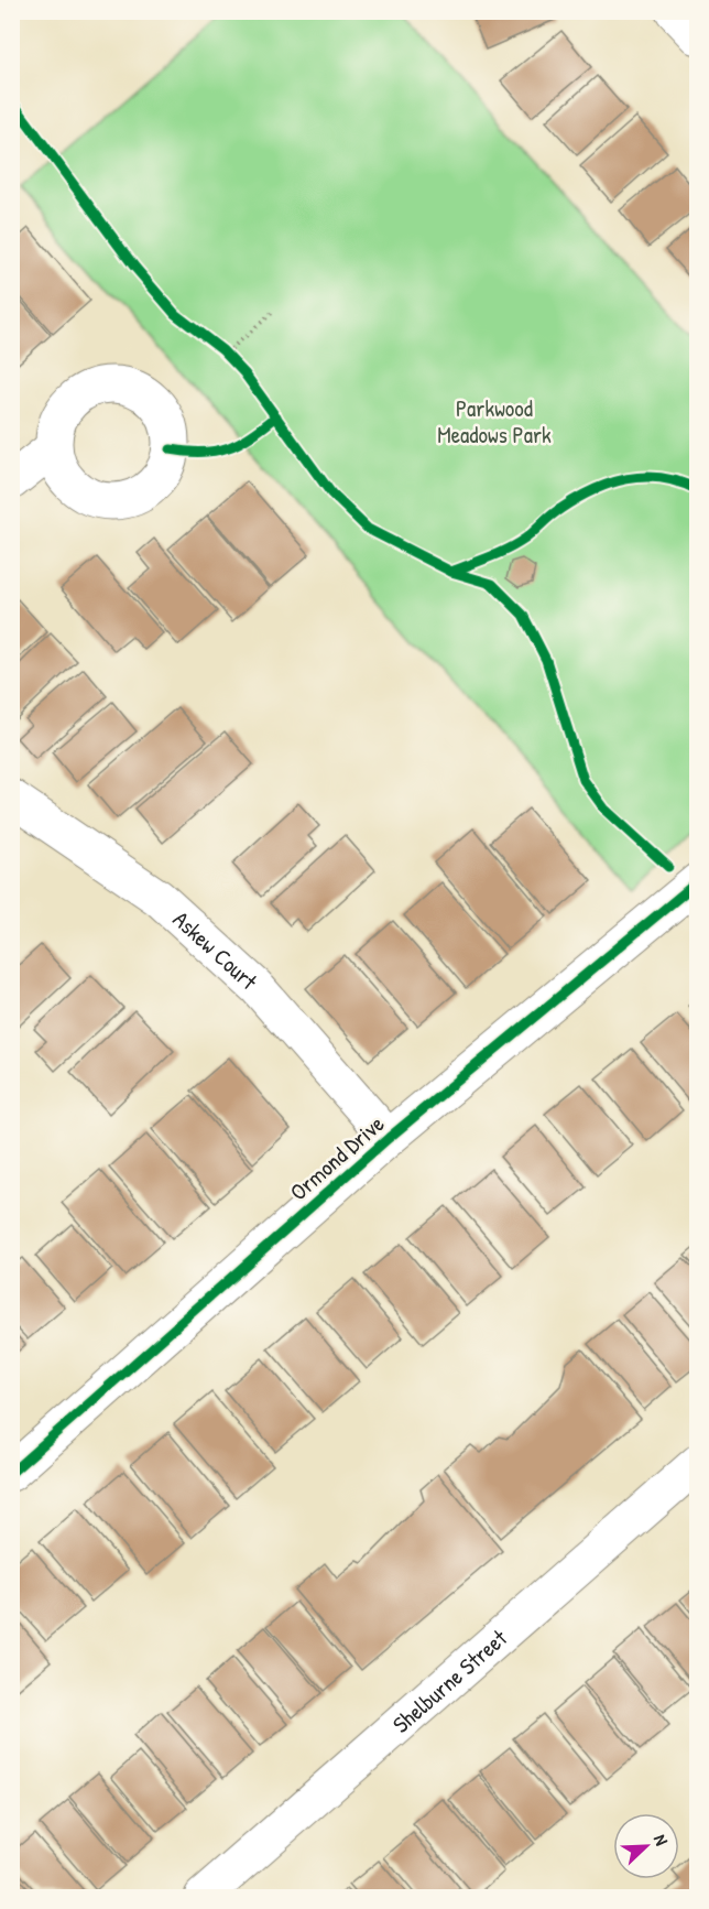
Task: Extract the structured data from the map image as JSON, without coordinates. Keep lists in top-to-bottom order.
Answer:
{
  "streets": {
    "street": ["Askew Court", "Ormond Drive", "Shelburne Street"]
  },
  "crossings": [
    ["Askew Court", "Ormond Drive"]
  ],
  "parks": ["Parkwood Meadows Park"],
  "north": "top right"
}
